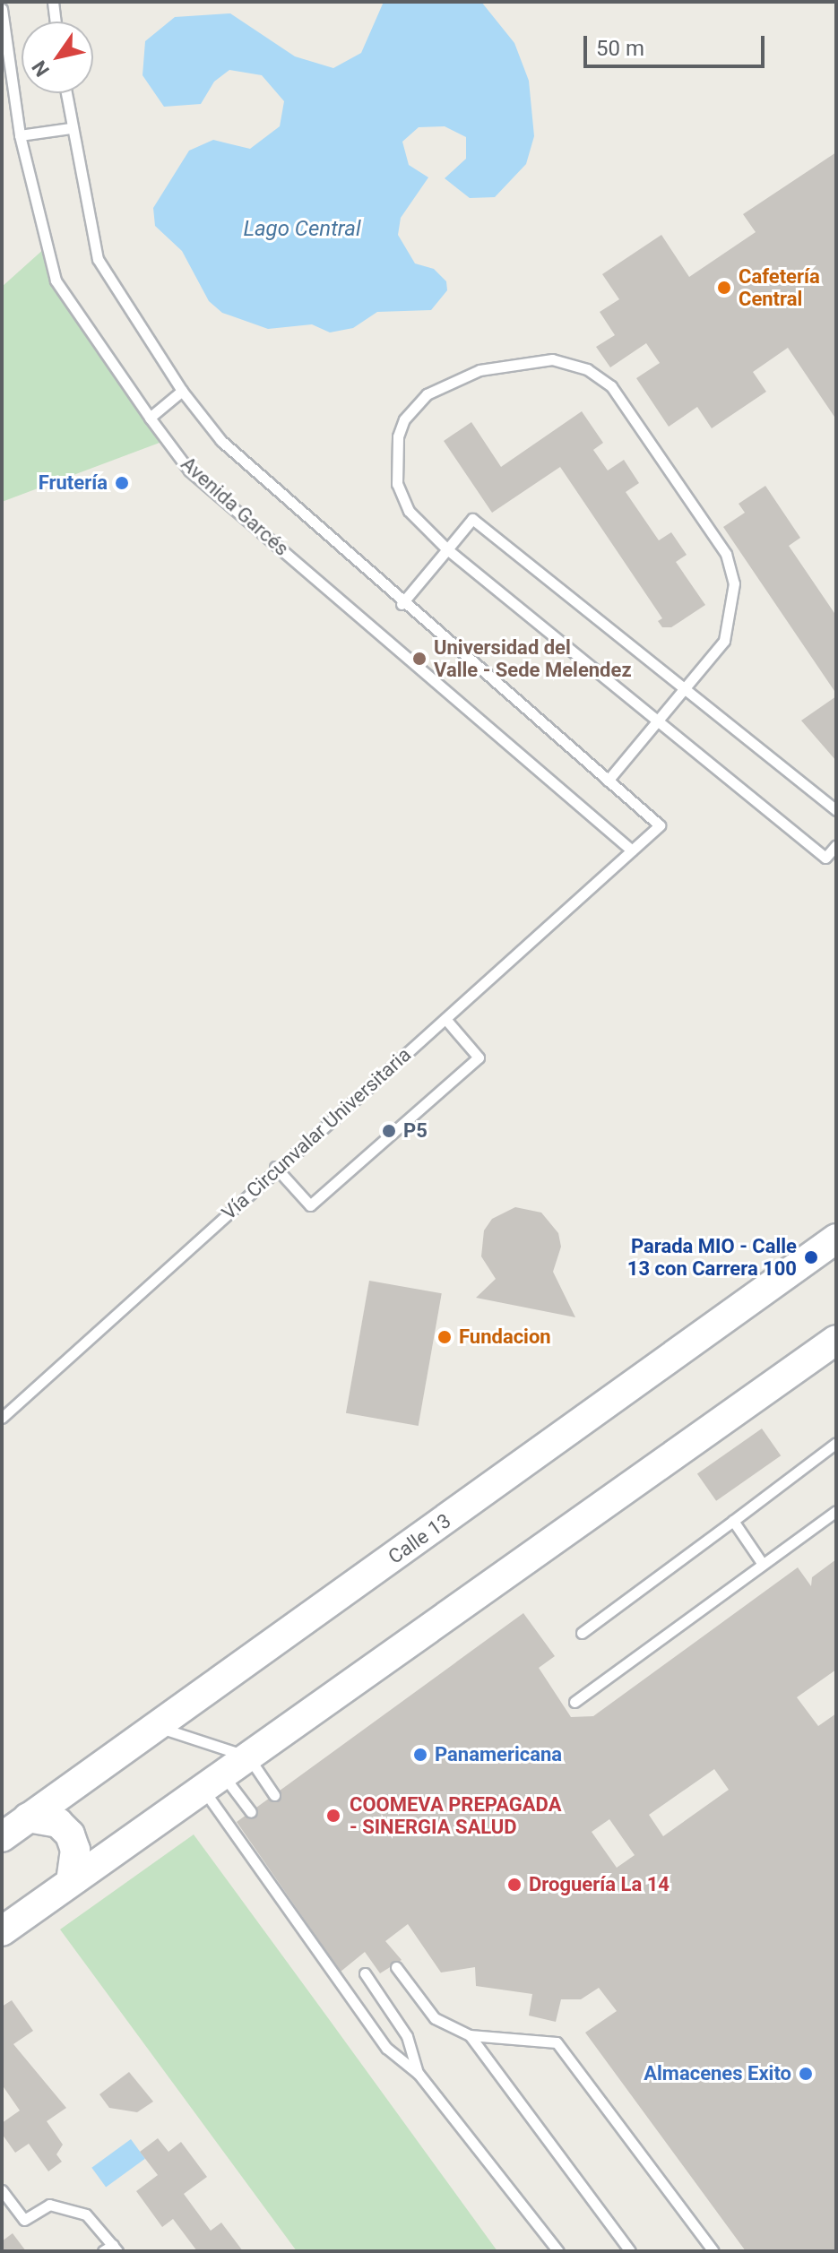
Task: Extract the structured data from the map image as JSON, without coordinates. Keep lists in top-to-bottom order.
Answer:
{
  "streets": {
    "main road": ["Calle 13"],
    "lane": ["Avenida Garcés", "Vía Circunvalar Universitaria"]
  },
  "crossings": [
    ["Avenida Garcés", "Vía Circunvalar Universitaria"]
  ],
  "water": ["Lago Central"],
  "places": [
    "Cafetería Central",
    "Frutería",
    "Universidad del Valle - Sede Melendez",
    "P5",
    "Parada MIO - Calle 13 con Carrera 100",
    "Fundacion",
    "Panamericana",
    "COOMEVA PREPAGADA - SINERGIA SALUD",
    "Droguería La 14",
    "Almacenes Exito"
  ],
  "scale_bar": "50 m",
  "north": "bottom left"
}
